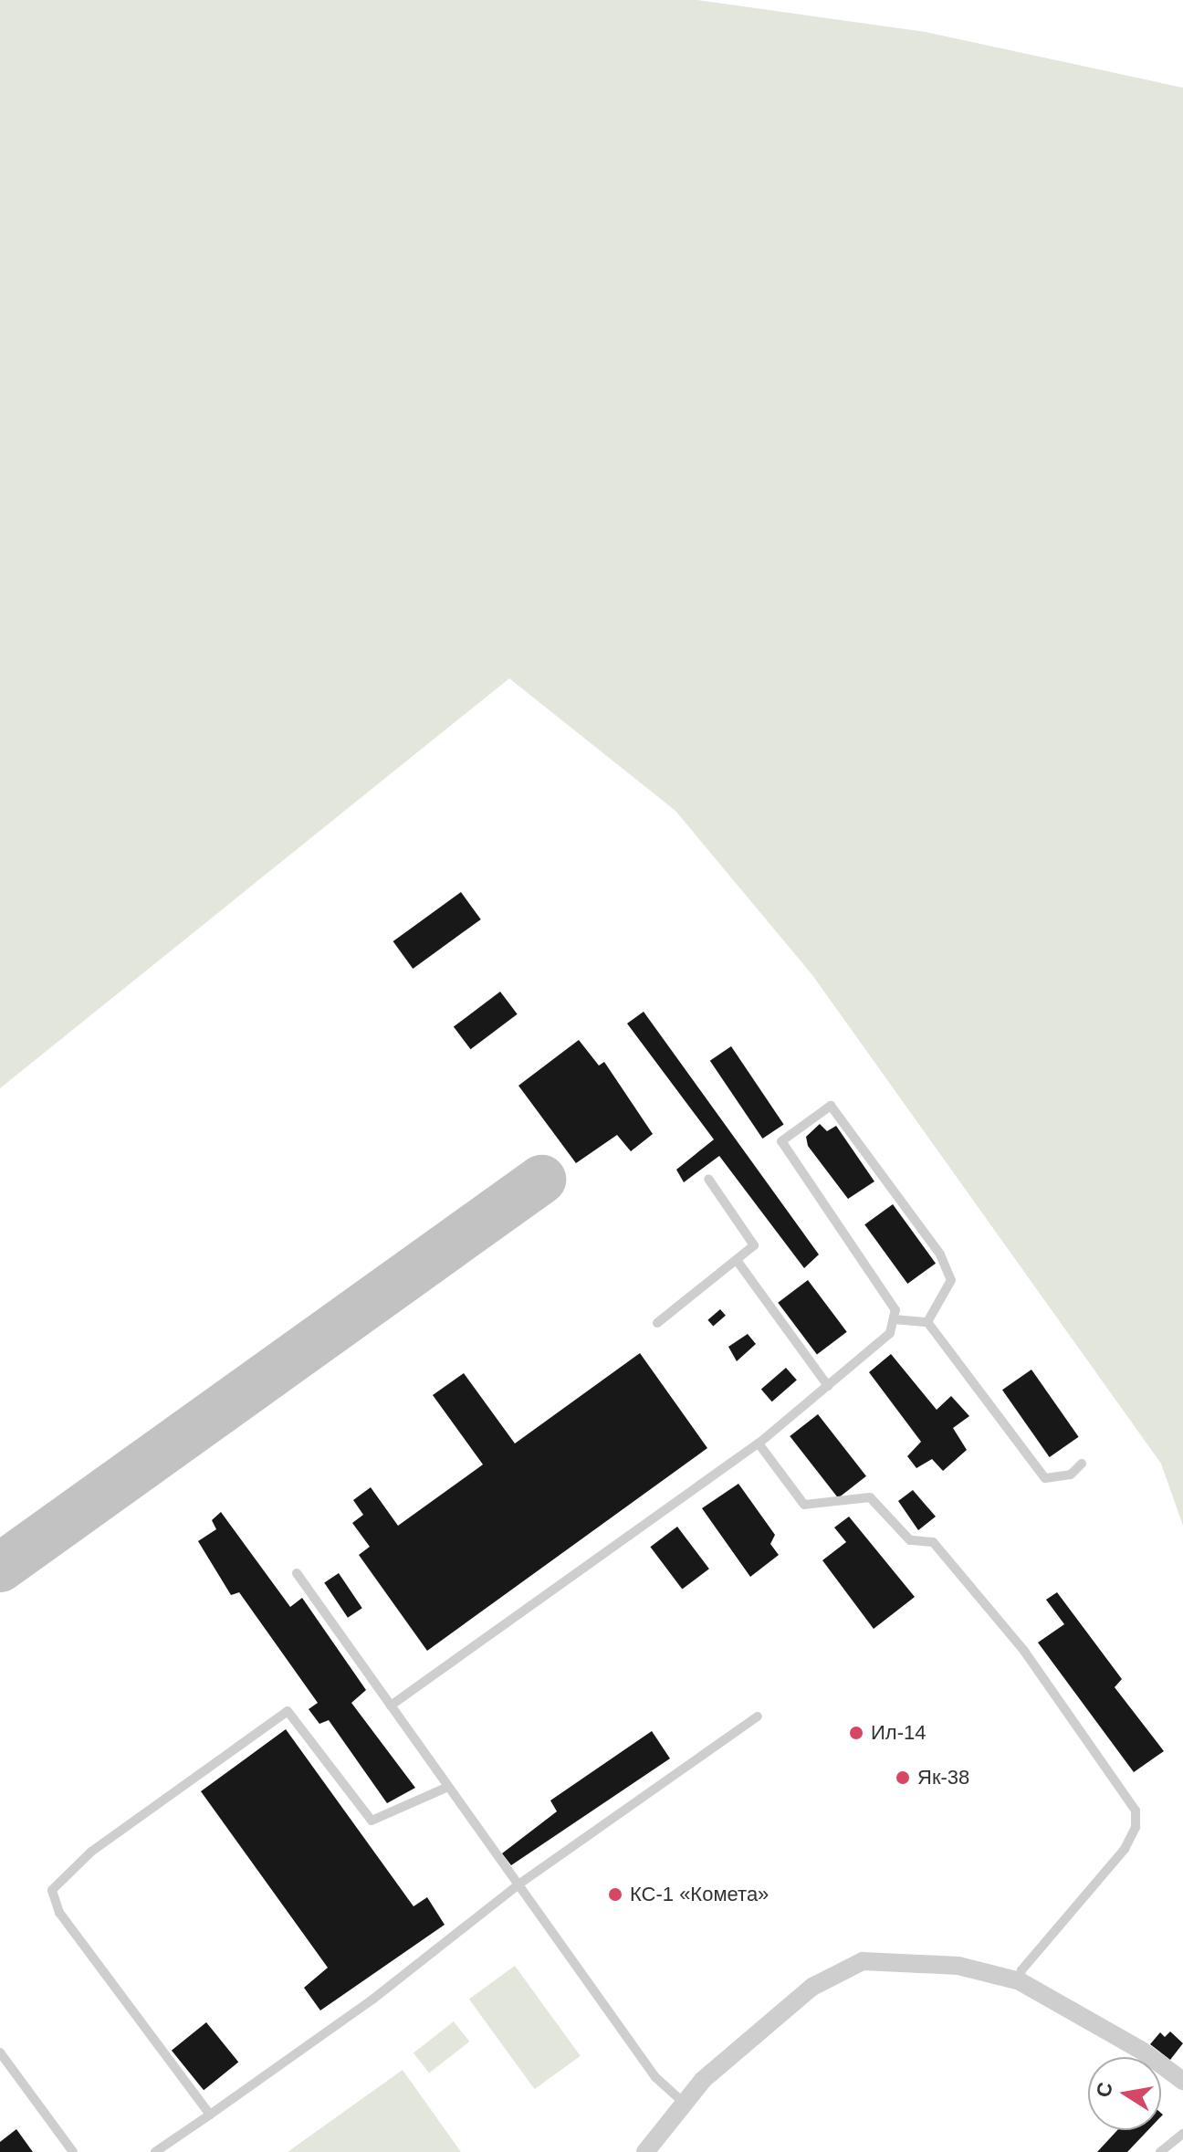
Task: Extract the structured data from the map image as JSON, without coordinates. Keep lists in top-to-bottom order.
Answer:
{
  "places": ["Ил-14", "Як-38", "КС-1 «Комета»"],
  "north": "left"
}
